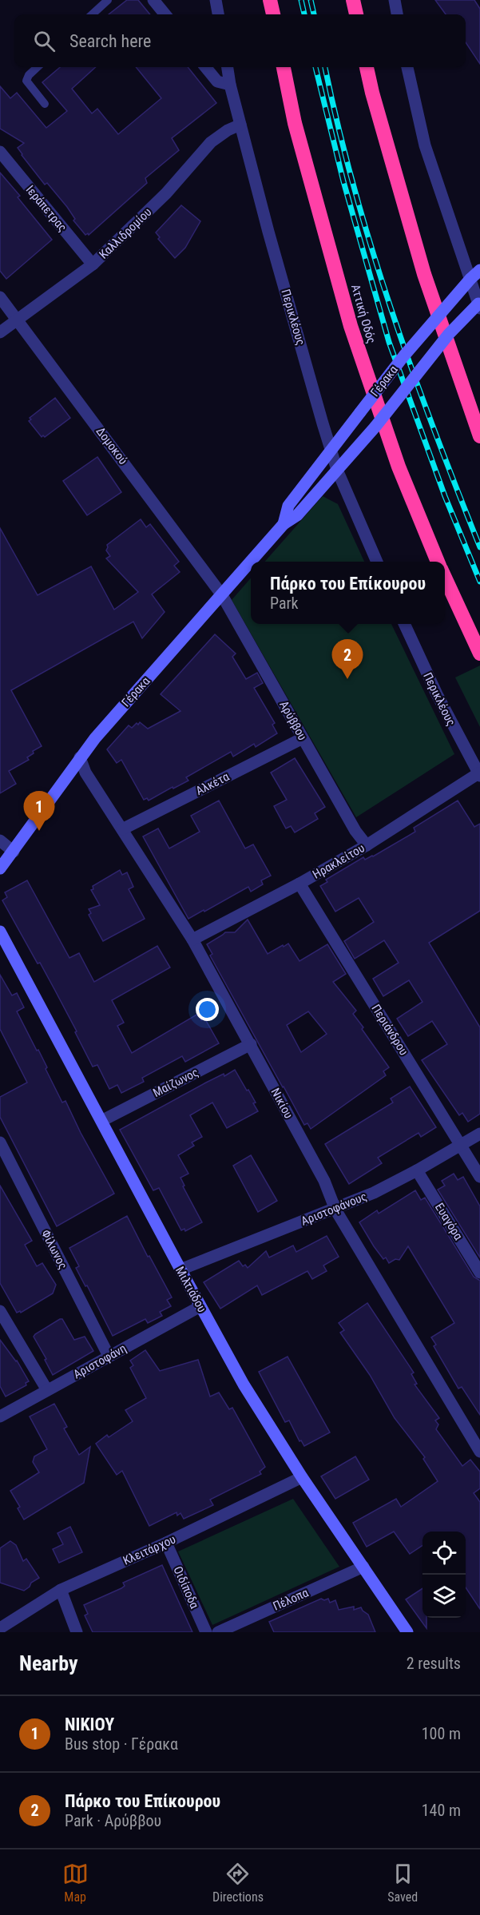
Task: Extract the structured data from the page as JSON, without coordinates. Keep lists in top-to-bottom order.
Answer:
{
  "streets": {
    "highway": ["Αττική Οδός"],
    "street": [
      "Ιεράπετρας",
      "Καλλιδρομίου",
      "Περικλέους",
      "Γέρακα",
      "Δομοκού",
      "Αρύββου",
      "Αλκέτα",
      "Ηρακλείτου",
      "Περιάνδρου",
      "Μαίζωνος",
      "Νικίου",
      "Αριστοφάνους",
      "Ευαγόρα",
      "Φίλωνος",
      "Μιλτιάδου",
      "Αριστοφάνη",
      "Κλειτάρχου",
      "Οιδίποδα",
      "Πέλοπα"
    ]
  },
  "crossings": [
    ["Ιεράπετρας", "Καλλιδρομίου"],
    ["Καλλιδρομίου", "Περικλέους"],
    ["Καλλιδρομίου", "Δομοκού"],
    ["Περικλέους", "Γέρακα"],
    ["Περικλέους", "Ηρακλείτου"],
    ["Γέρακα", "Δομοκού"],
    ["Γέρακα", "Αρύββου"],
    ["Γέρακα", "Νικίου"],
    ["Δομοκού", "Αρύββου"],
    ["Αρύββου", "Αλκέτα"],
    ["Αρύββου", "Ηρακλείτου"],
    ["Αλκέτα", "Νικίου"],
    ["Ηρακλείτου", "Περιάνδρου"],
    ["Ηρακλείτου", "Νικίου"],
    ["Περιάνδρου", "Αριστοφάνους"],
    ["Μαίζωνος", "Νικίου"],
    ["Μαίζωνος", "Μιλτιάδου"],
    ["Νικίου", "Αριστοφάνους"],
    ["Αριστοφάνους", "Ευαγόρα"],
    ["Αριστοφάνους", "Μιλτιάδου"],
    ["Φίλωνος", "Αριστοφάνη"],
    ["Μιλτιάδου", "Αριστοφάνη"],
    ["Μιλτιάδου", "Κλειτάρχου"],
    ["Μιλτιάδου", "Πέλοπα"],
    ["Κλειτάρχου", "Οιδίποδα"]
  ],
  "page": {
    "search": "Search here",
    "popup": ["Πάρκο του Επίκουρου", "Park"],
    "pins": ["2", "1"],
    "heading": ["Nearby", "2 results"],
    "list": [
      {
        "mark": "1",
        "name": "ΝΙΚΙΟΥ",
        "note": "Bus stop · Γέρακα",
        "value": "100 m"
      },
      {
        "mark": "2",
        "name": "Πάρκο του Επίκουρου",
        "note": "Park · Αρύββου",
        "value": "140 m"
      }
    ],
    "nav": ["Map", "Directions", "Saved"]
  }
}
